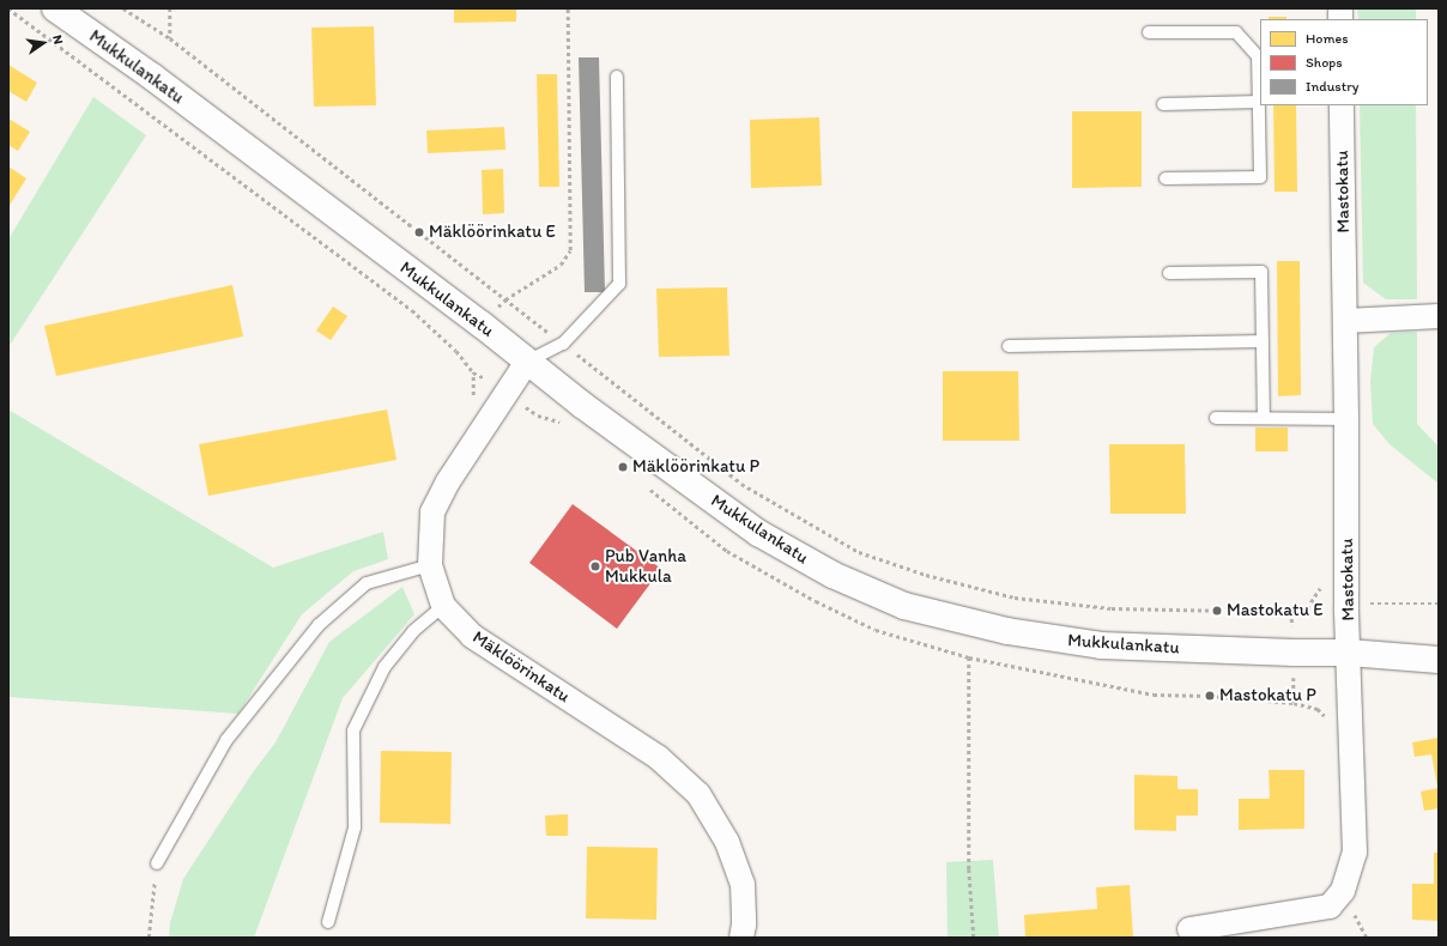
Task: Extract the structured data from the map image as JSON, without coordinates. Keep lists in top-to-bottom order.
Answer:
{
  "streets": {
    "street": ["Mukkulankatu", "Mastokatu", "Mäklöörinkatu"]
  },
  "crossings": [
    ["Mukkulankatu", "Mastokatu"],
    ["Mukkulankatu", "Mäklöörinkatu"]
  ],
  "places": [
    "Mäklöörinkatu E",
    "Mäklöörinkatu P",
    "Pub Vanha Mukkula",
    "Mastokatu E",
    "Mastokatu P"
  ],
  "legend": ["Homes", "Shops", "Industry"],
  "north": "right"
}
